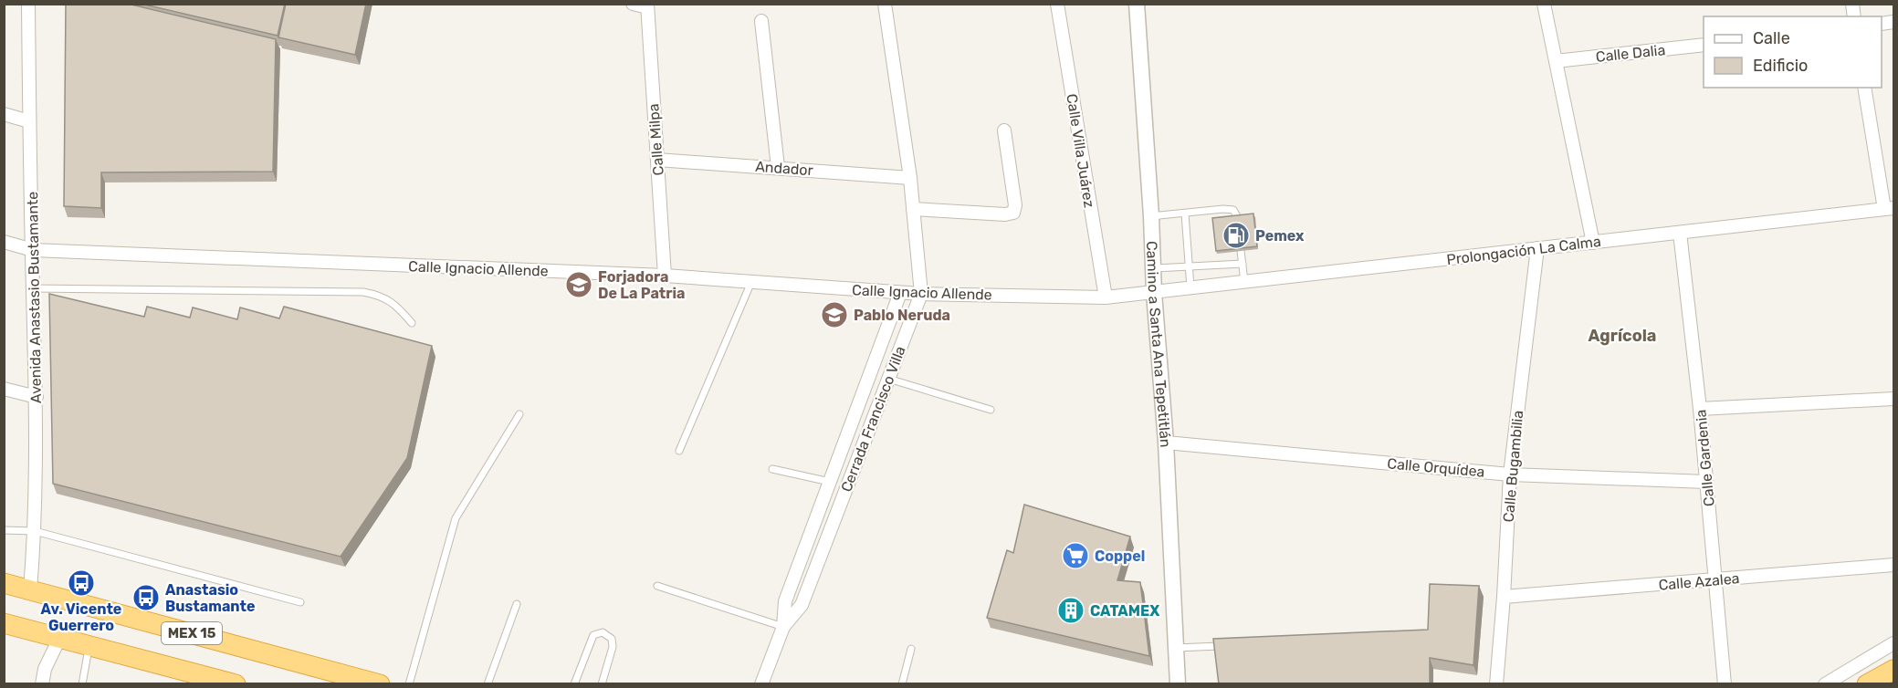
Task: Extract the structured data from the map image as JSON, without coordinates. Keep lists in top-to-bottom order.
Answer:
{
  "streets": {
    "highway": ["MEX 15"],
    "street": [
      "Calle Dalia",
      "Calle Milpa",
      "Calle Villa Juárez",
      "Andador",
      "Prolongación La Calma",
      "Calle Ignacio Allende",
      "Avenida Anastasio Bustamante",
      "Camino a Santa Ana Tepetitlán",
      "Cerrada Francisco Villa",
      "Calle Gardenia",
      "Calle Bugambilia",
      "Calle Orquídea",
      "Calle Azalea"
    ]
  },
  "crossings": [
    ["Calle Milpa", "Andador"],
    ["Calle Milpa", "Calle Ignacio Allende"],
    ["Calle Villa Juárez", "Calle Ignacio Allende"],
    ["Andador", "Cerrada Francisco Villa"],
    ["Prolongación La Calma", "Calle Ignacio Allende"],
    ["Prolongación La Calma", "Camino a Santa Ana Tepetitlán"],
    ["Prolongación La Calma", "Calle Gardenia"],
    ["Prolongación La Calma", "Calle Bugambilia"],
    ["Calle Ignacio Allende", "Avenida Anastasio Bustamante"],
    ["Calle Ignacio Allende", "Camino a Santa Ana Tepetitlán"],
    ["Calle Ignacio Allende", "Cerrada Francisco Villa"],
    ["Avenida Anastasio Bustamante", "MEX 15"],
    ["Camino a Santa Ana Tepetitlán", "Calle Orquídea"],
    ["Calle Gardenia", "Calle Orquídea"],
    ["Calle Gardenia", "Calle Azalea"],
    ["Calle Bugambilia", "Calle Orquídea"],
    ["Calle Bugambilia", "Calle Azalea"]
  ],
  "districts": ["Agrícola"],
  "places": {
    "fuel station": ["Pemex"],
    "school or university": ["Forjadora De La Patria", "Pablo Neruda"],
    "supermarket": ["Coppel"],
    "bus stop": ["Av. Vicente Guerrero", "Anastasio Bustamante"],
    "building": ["CATAMEX"]
  },
  "legend": ["Calle", "Edificio"]
}
